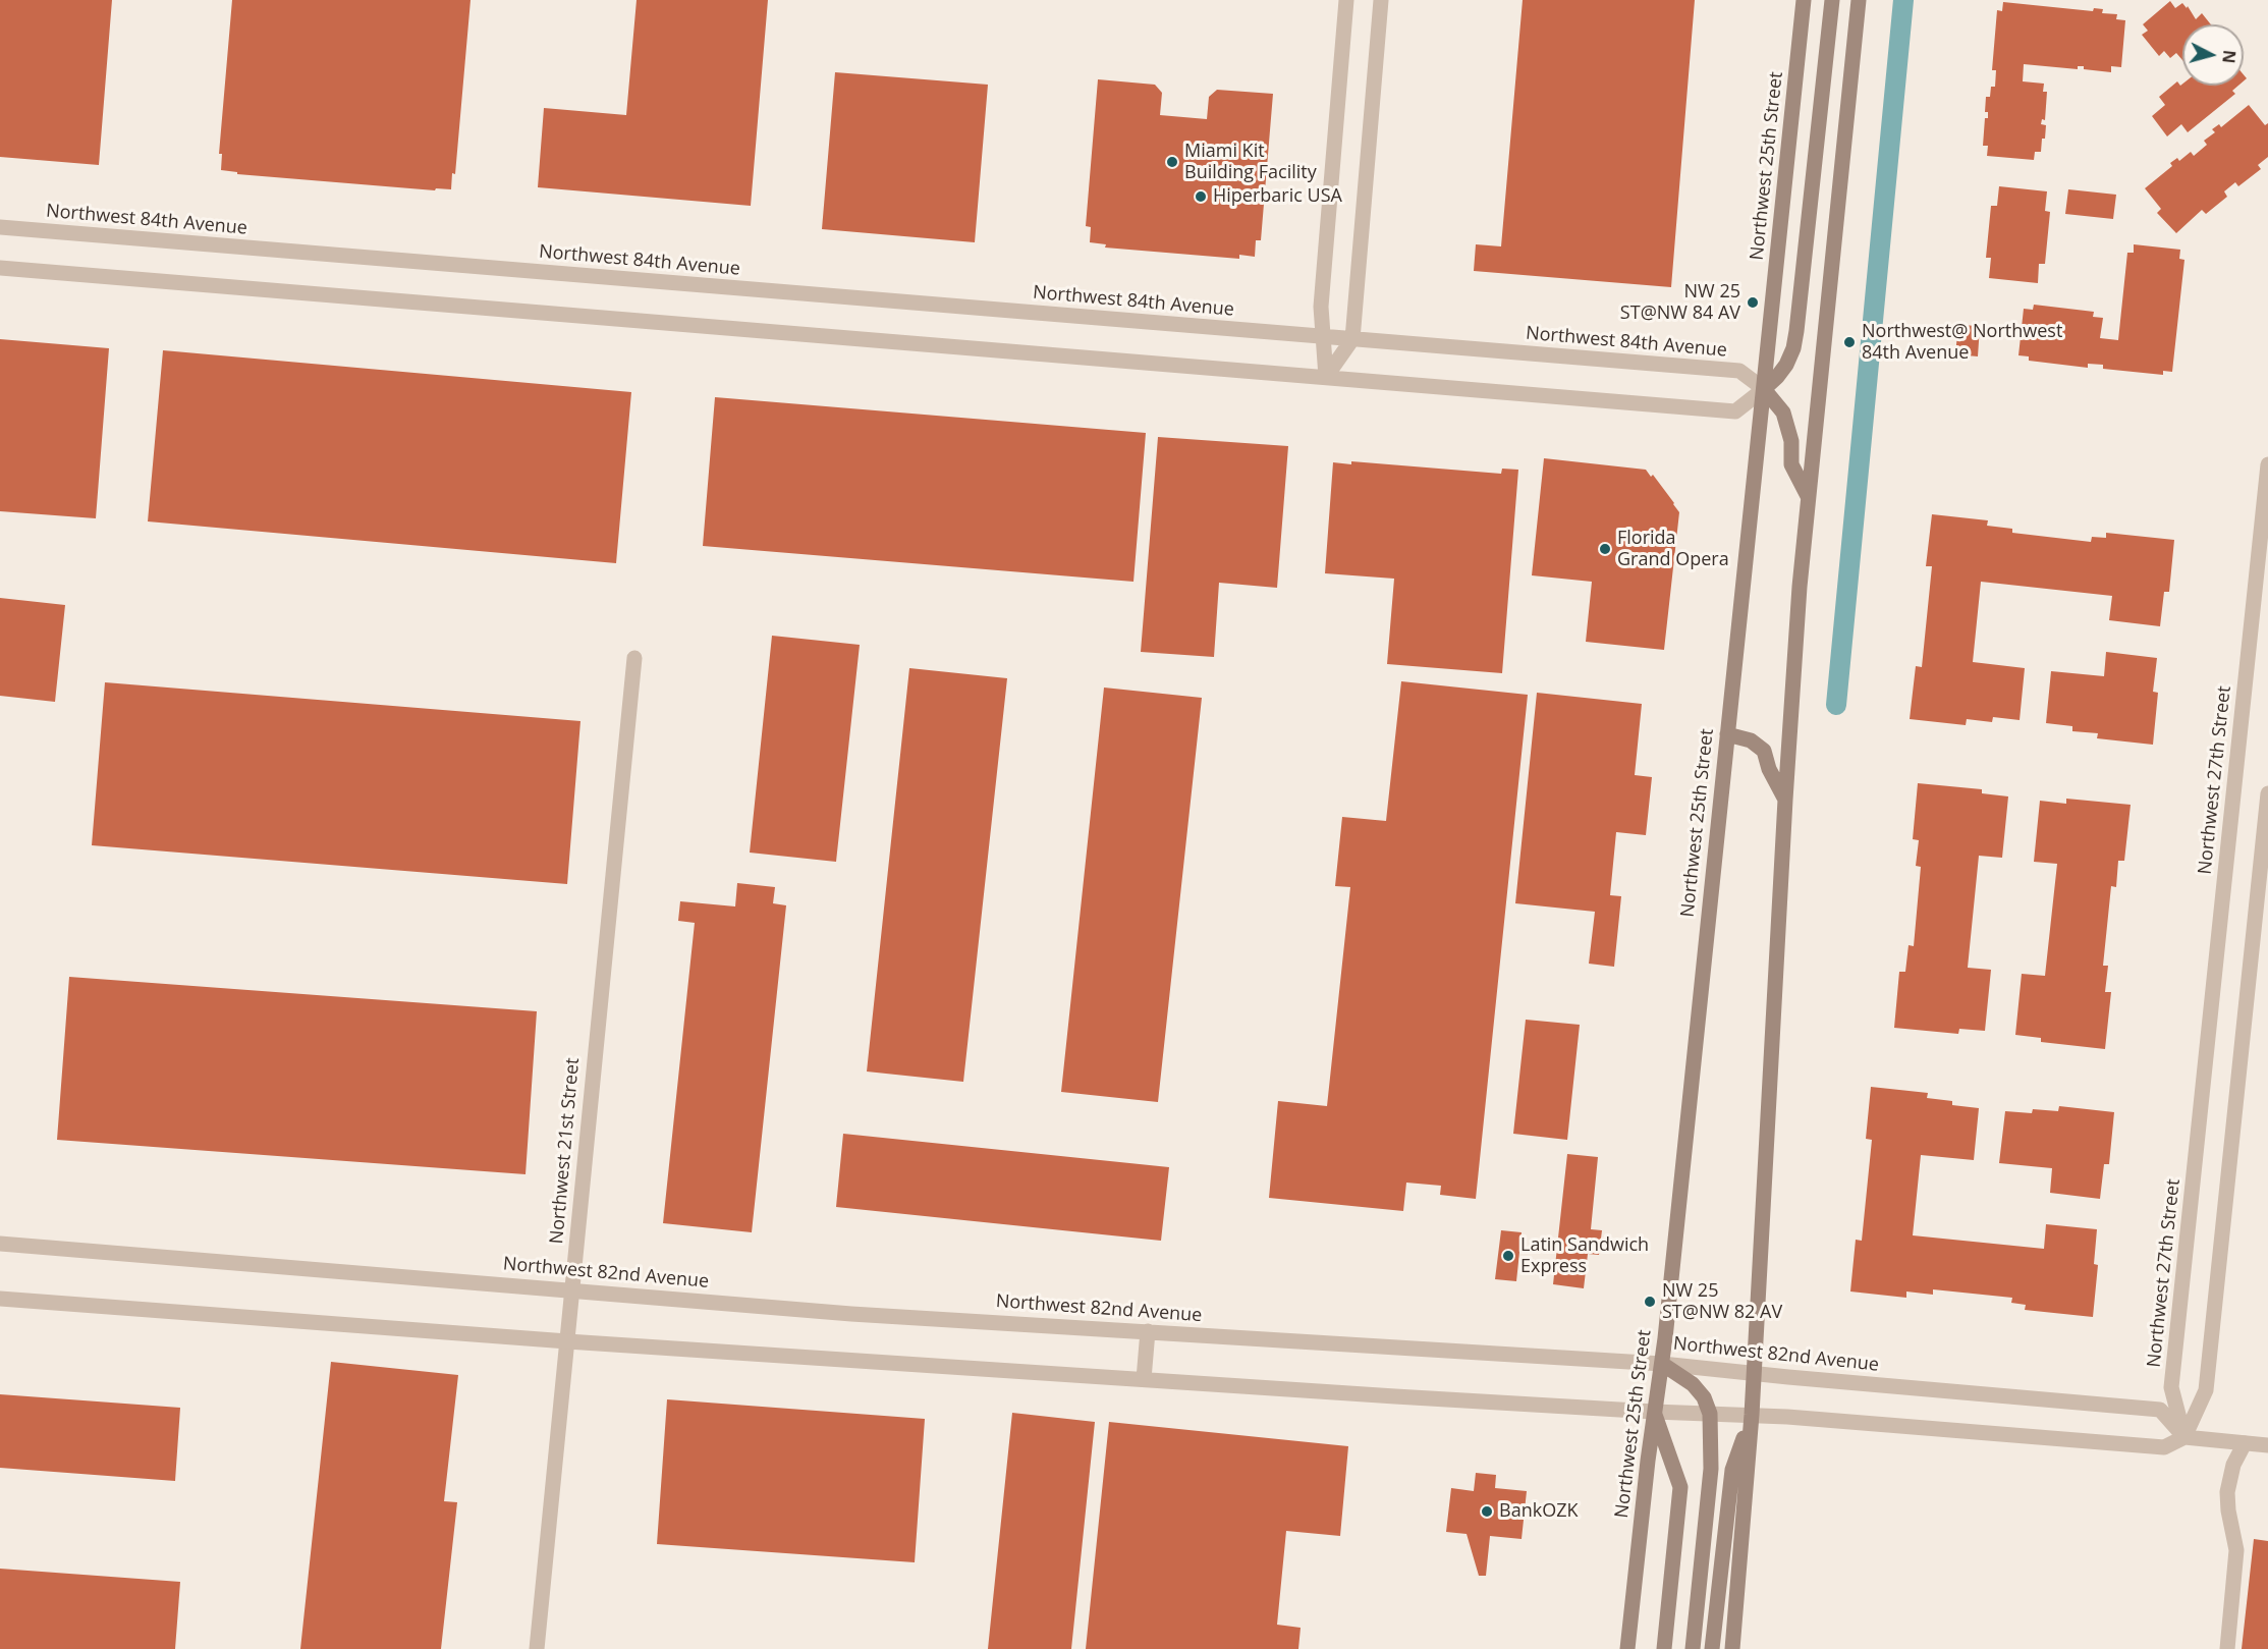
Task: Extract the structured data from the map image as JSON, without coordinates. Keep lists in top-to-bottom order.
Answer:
{
  "streets": {
    "main road": ["Northwest 25th Street"],
    "street": [
      "Northwest 84th Avenue",
      "Northwest 27th Street",
      "Northwest 21st Street",
      "Northwest 82nd Avenue"
    ]
  },
  "crossings": [
    ["Northwest 25th Street", "Northwest 84th Avenue"],
    ["Northwest 25th Street", "Northwest 82nd Avenue"],
    ["Northwest 27th Street", "Northwest 82nd Avenue"],
    ["Northwest 21st Street", "Northwest 82nd Avenue"]
  ],
  "places": [
    "Miami Kit Building Facility",
    "Hiperbaric USA",
    "NW 25 ST@NW 84 AV",
    "Northwest@ Northwest 84th Avenue",
    "Florida Grand Opera",
    "Latin Sandwich Express",
    "NW 25 ST@NW 82 AV",
    "BankOZK"
  ],
  "north": "right"
}
